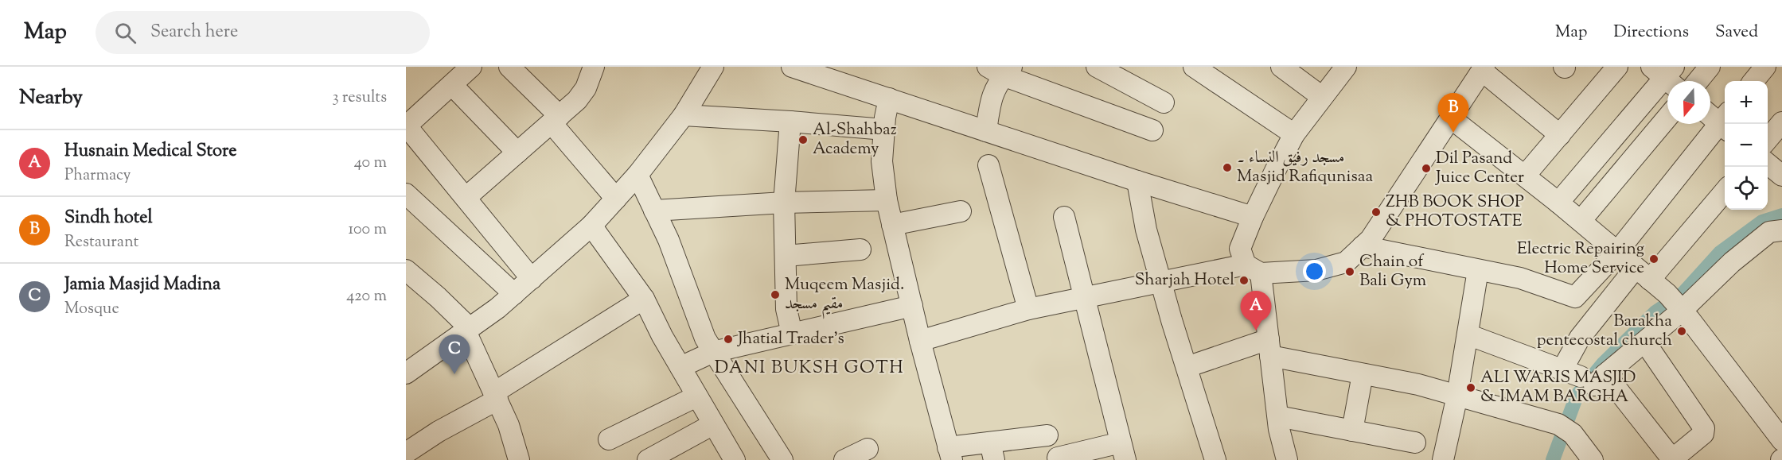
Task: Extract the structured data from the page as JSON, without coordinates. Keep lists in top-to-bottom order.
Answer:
{
  "districts": ["DANI BUKSH GOTH"],
  "places": [
    "Al-Shahbaz Academy",
    "مسجد رفیق النساء ۔ Masjid Rafiqunisaa",
    "Dil Pasand Juice Center",
    "ZHB BOOK SHOP & PHOTOSTATE",
    "Electric Repairing Home Service",
    "Chain of Bali Gym",
    "Sharjah Hotel",
    "Muqeem Masjid. مقیم مسجد",
    "Barakha pentecostal church",
    "Jhatial Trader's",
    "ALI WARIS MASJID & IMAM BARGHA"
  ],
  "north": "bottom",
  "page": {
    "header": "Map",
    "search": "Search here",
    "nav": ["Map", "Directions", "Saved"],
    "heading": ["Nearby", "3 results"],
    "map_buttons": ["+", "−"],
    "pins": ["B", "A", "C"],
    "list": [
      {
        "mark": "A",
        "name": "Husnain Medical Store",
        "note": "Pharmacy",
        "value": "40 m"
      },
      {
        "mark": "B",
        "name": "Sindh hotel",
        "note": "Restaurant",
        "value": "100 m"
      },
      {
        "mark": "C",
        "name": "Jamia Masjid Madina",
        "note": "Mosque",
        "value": "420 m"
      }
    ]
  }
}
